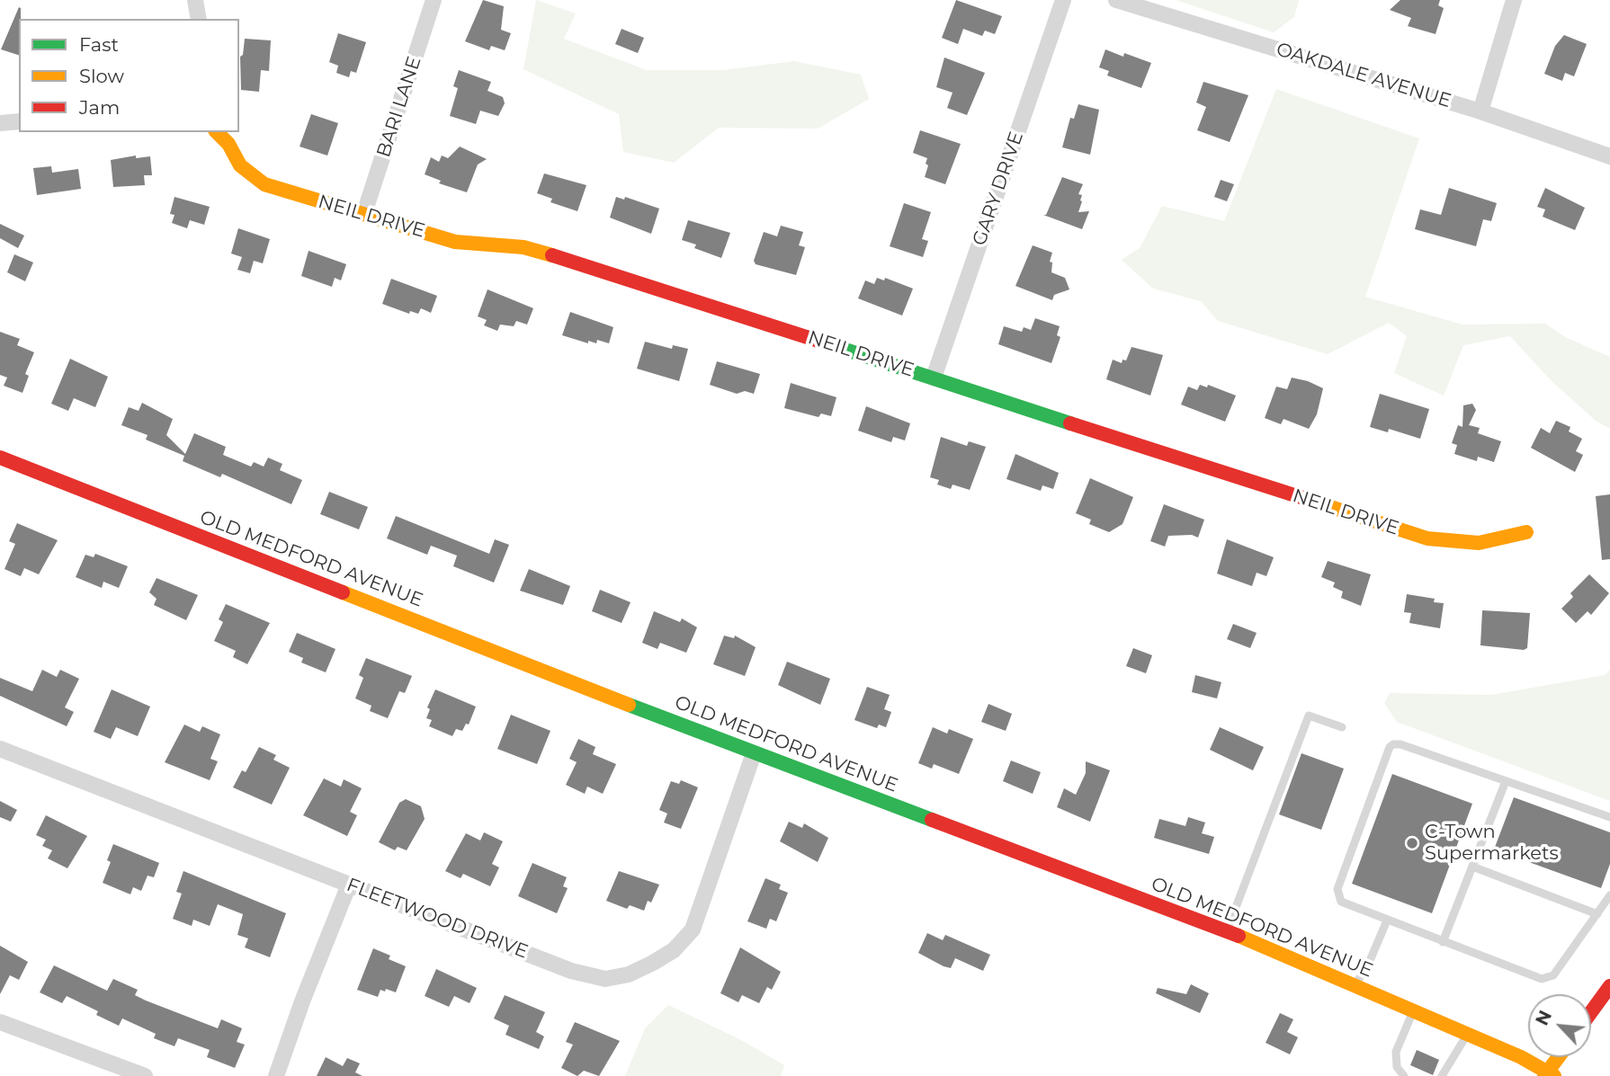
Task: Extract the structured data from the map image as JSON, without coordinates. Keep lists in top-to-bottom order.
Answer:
{
  "streets": {
    "street": [
      "OAKDALE AVENUE",
      "BARI LANE",
      "GARY DRIVE",
      "NEIL DRIVE",
      "OLD MEDFORD AVENUE",
      "FLEETWOOD DRIVE"
    ]
  },
  "crossings": [
    ["BARI LANE", "NEIL DRIVE"],
    ["GARY DRIVE", "NEIL DRIVE"],
    ["OLD MEDFORD AVENUE", "FLEETWOOD DRIVE"]
  ],
  "places": ["C‑Town Supermarkets"],
  "legend": ["Fast", "Slow", "Jam"],
  "north": "top left"
}
